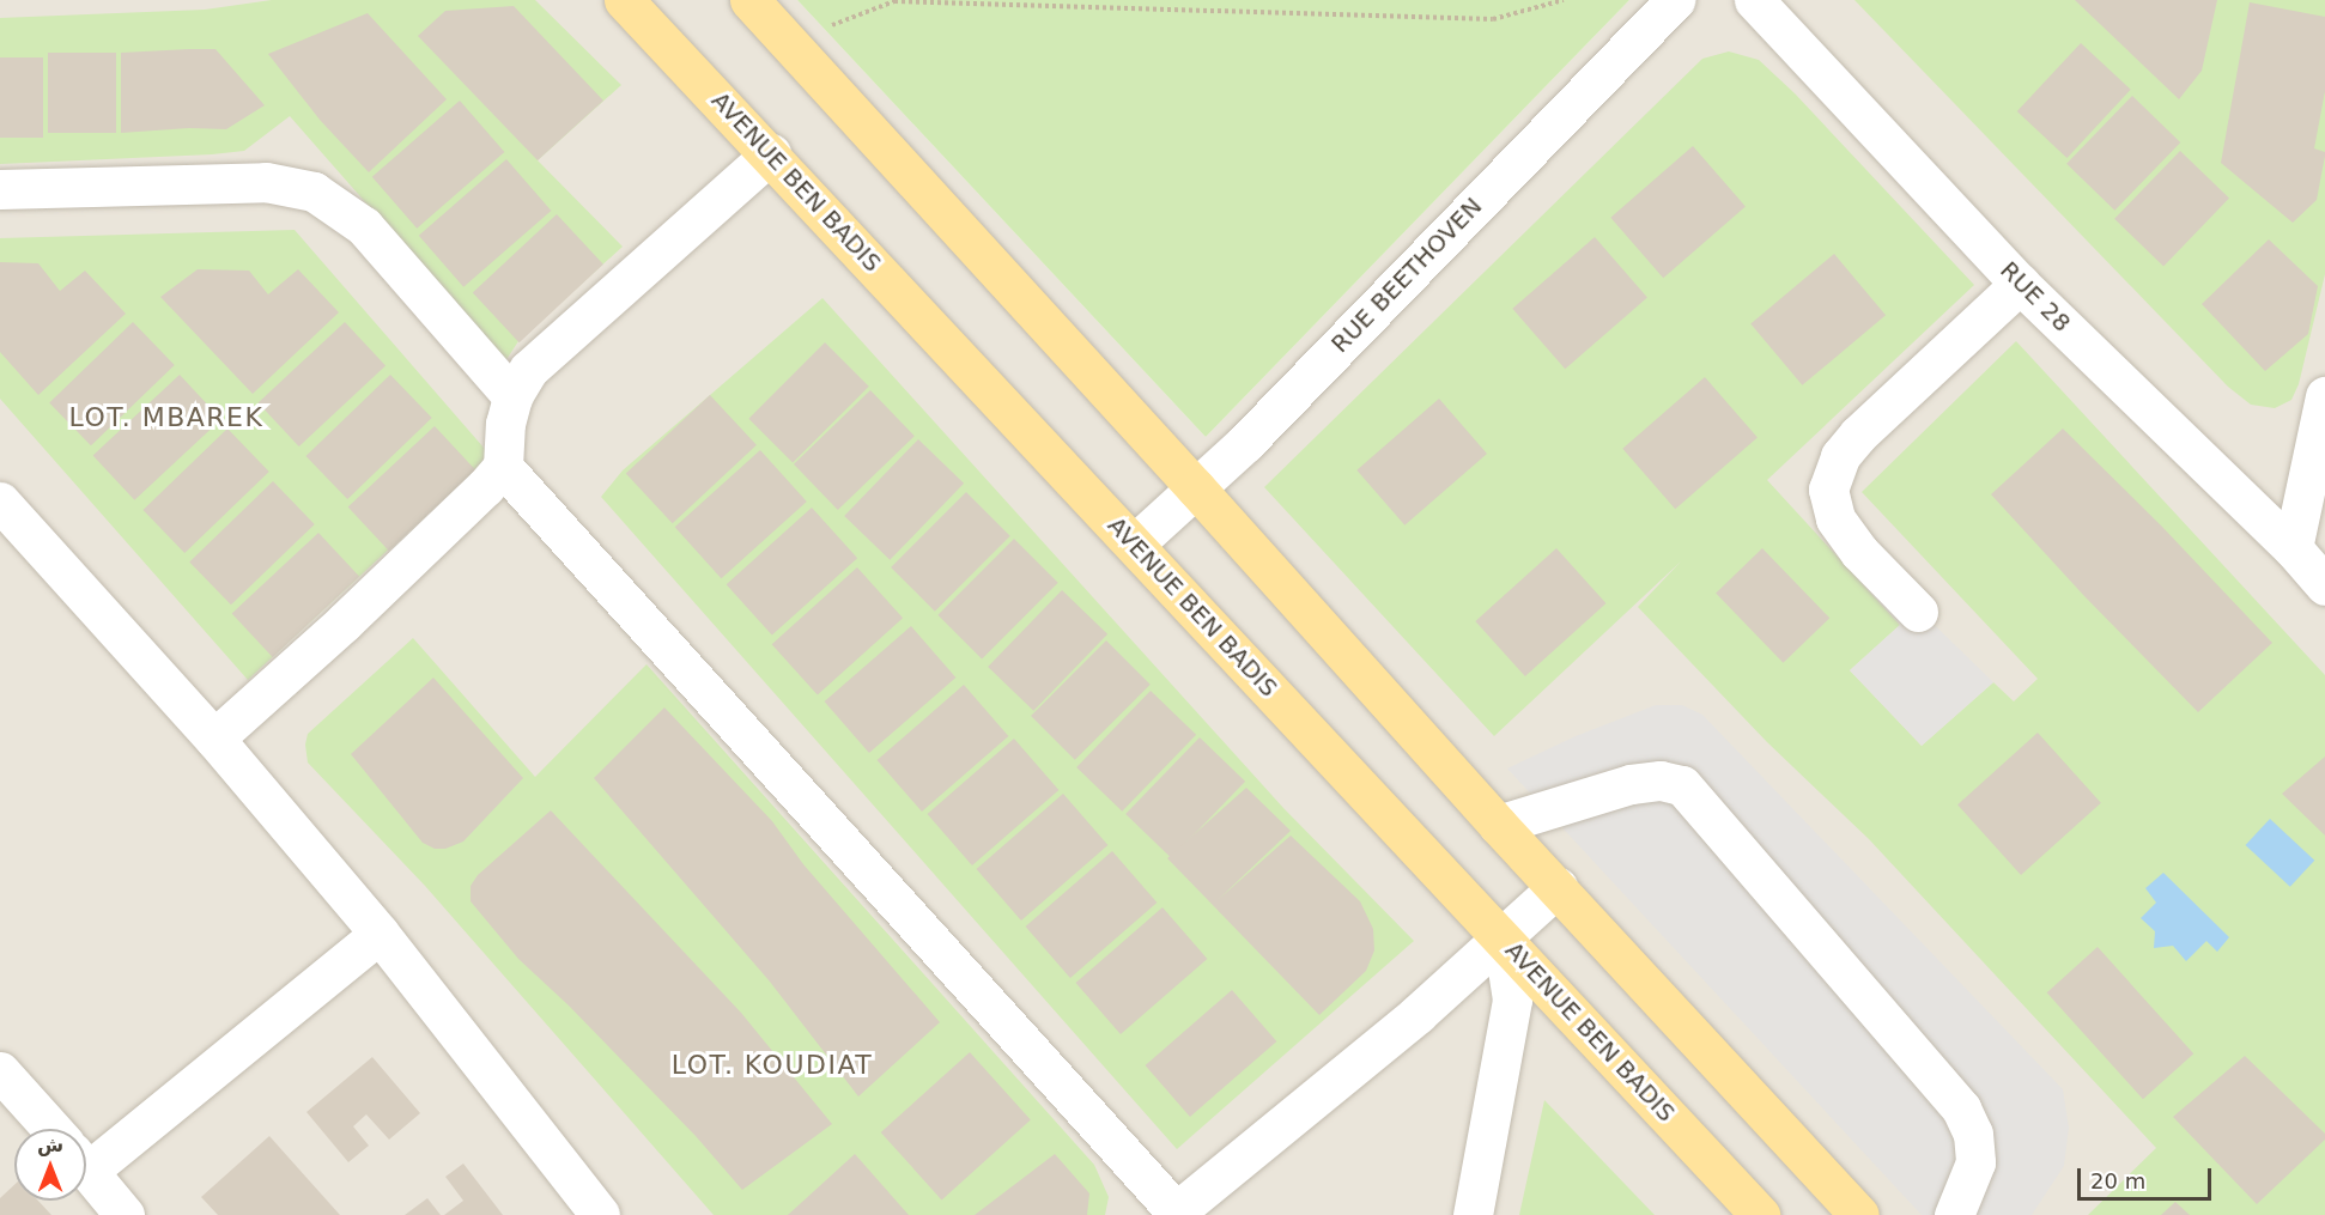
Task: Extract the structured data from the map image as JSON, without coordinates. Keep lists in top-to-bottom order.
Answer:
{
  "streets": {
    "main road": ["AVENUE BEN BADIS"],
    "street": ["RUE BEETHOVEN", "RUE 28"]
  },
  "crossings": [
    ["AVENUE BEN BADIS", "RUE BEETHOVEN"]
  ],
  "districts": ["LOT. MBAREK", "LOT. KOUDIAT"],
  "scale_bar": "20 m",
  "north": "top"
}
